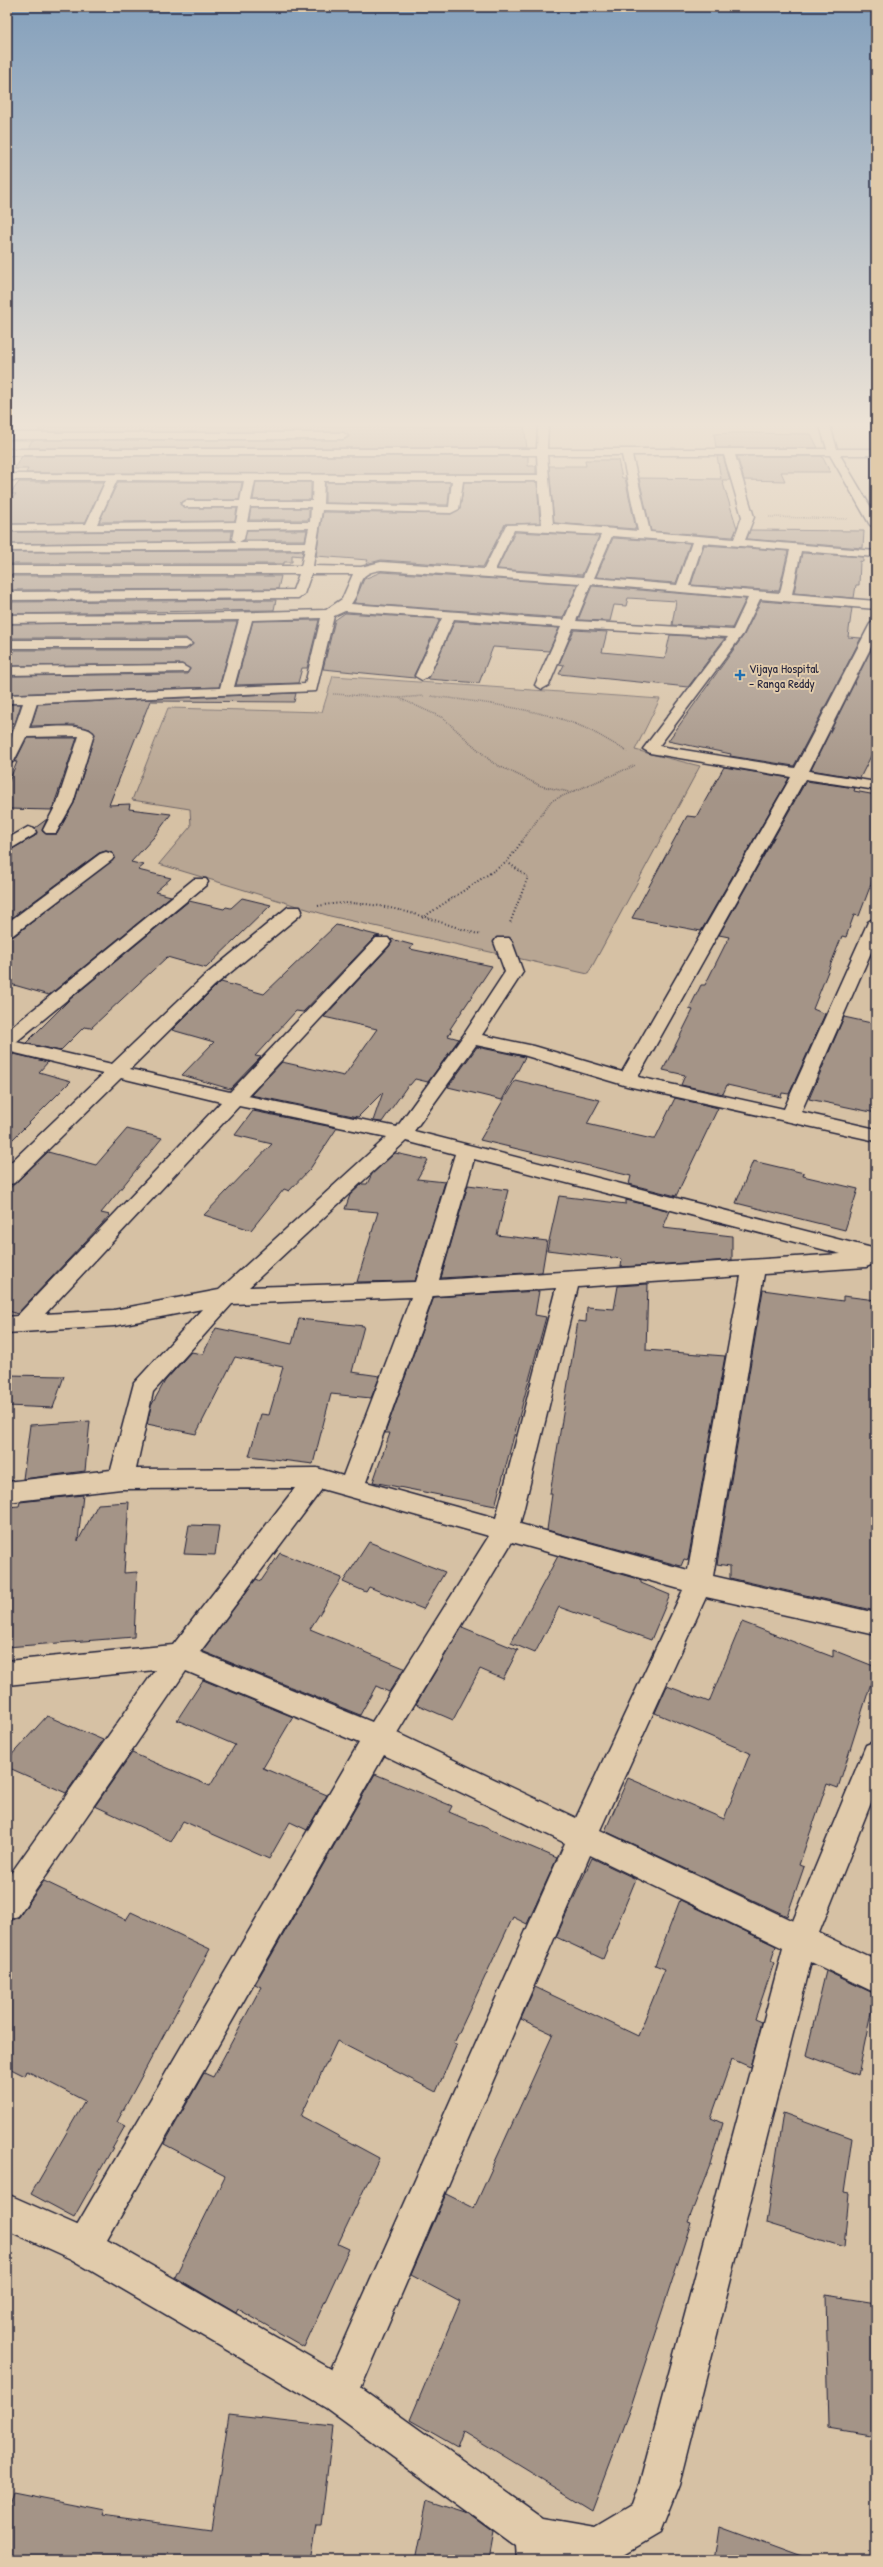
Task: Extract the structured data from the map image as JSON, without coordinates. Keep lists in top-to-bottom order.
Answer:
{
  "places": {
    "health": ["Vijaya Hospital - Ranga Reddy"]
  }
}
